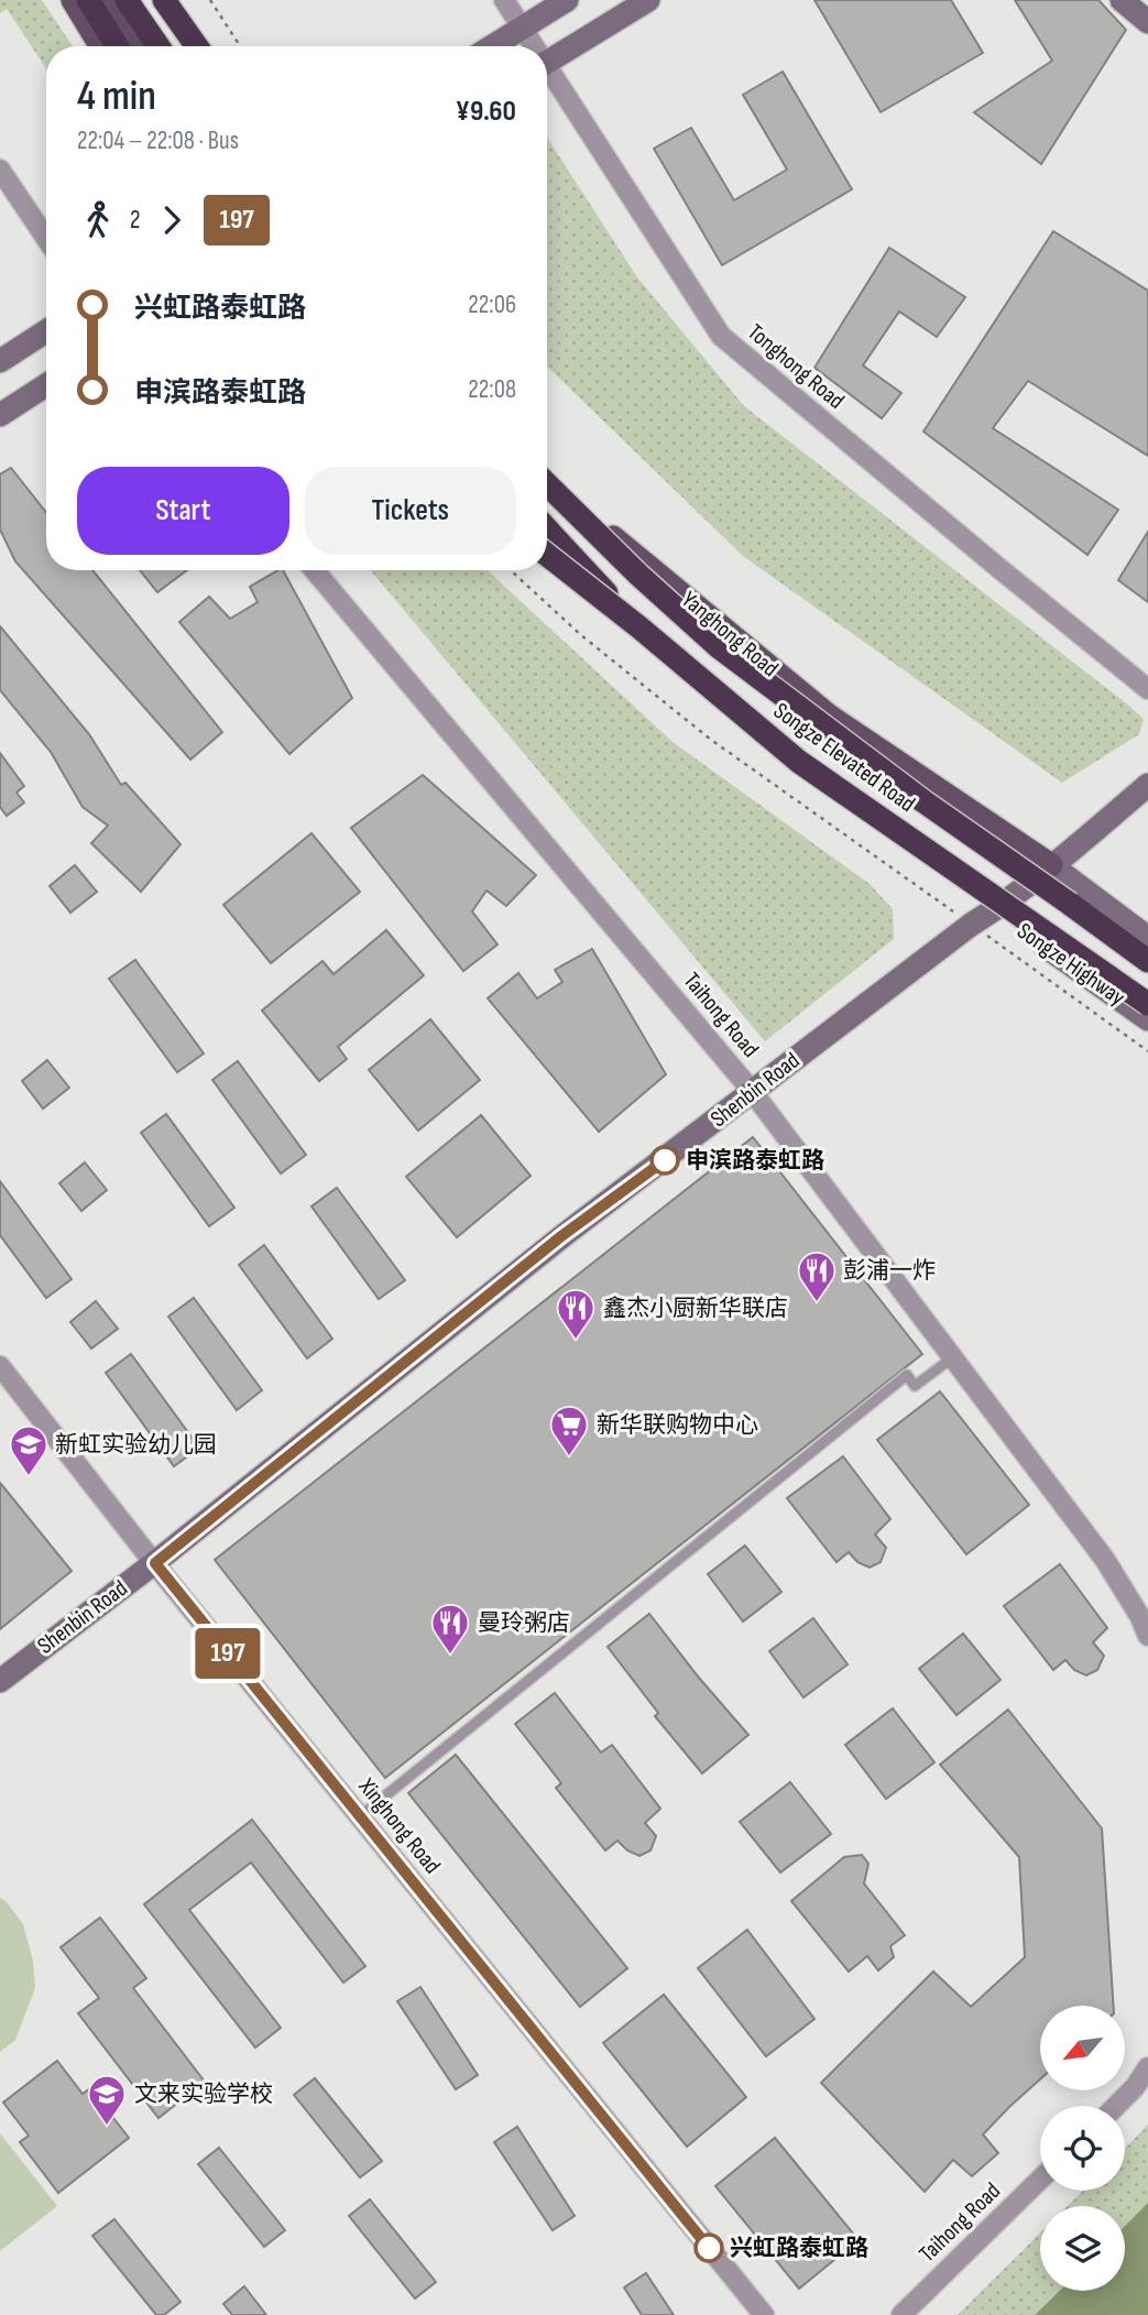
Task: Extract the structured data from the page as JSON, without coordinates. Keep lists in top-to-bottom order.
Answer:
{
  "streets": {
    "highway": ["Songze Elevated Road"],
    "main road": ["Yanghong Road", "Songze Highway", "Shenbin Road"],
    "street": ["Tonghong Road", "Taihong Road", "Xinghong Road"]
  },
  "crossings": [
    ["Yanghong Road", "Shenbin Road"],
    ["Songze Highway", "Shenbin Road"],
    ["Taihong Road", "Shenbin Road"],
    ["Shenbin Road", "Xinghong Road"]
  ],
  "places": {
    "other": ["申滨路泰虹路", "兴虹路泰虹路"],
    "restaurant": ["彭浦一炸", "鑫杰小厨新华联店", "曼玲粥店"],
    "supermarket": ["新华联购物中心"],
    "school or university": ["新虹实验幼儿园", "文来实验学校"]
  },
  "lines": ["bus line 197"],
  "north": "bottom left",
  "page": {
    "on_map": "197",
    "heading": ["4 min", "22:04 – 22:08 · Bus", "¥9.60"],
    "legs": ["2", "197"],
    "list": [
      {
        "name": "兴虹路泰虹路",
        "value": "22:06"
      },
      {
        "name": "申滨路泰虹路",
        "value": "22:08"
      }
    ],
    "buttons": ["Start", "Tickets"]
  }
}
